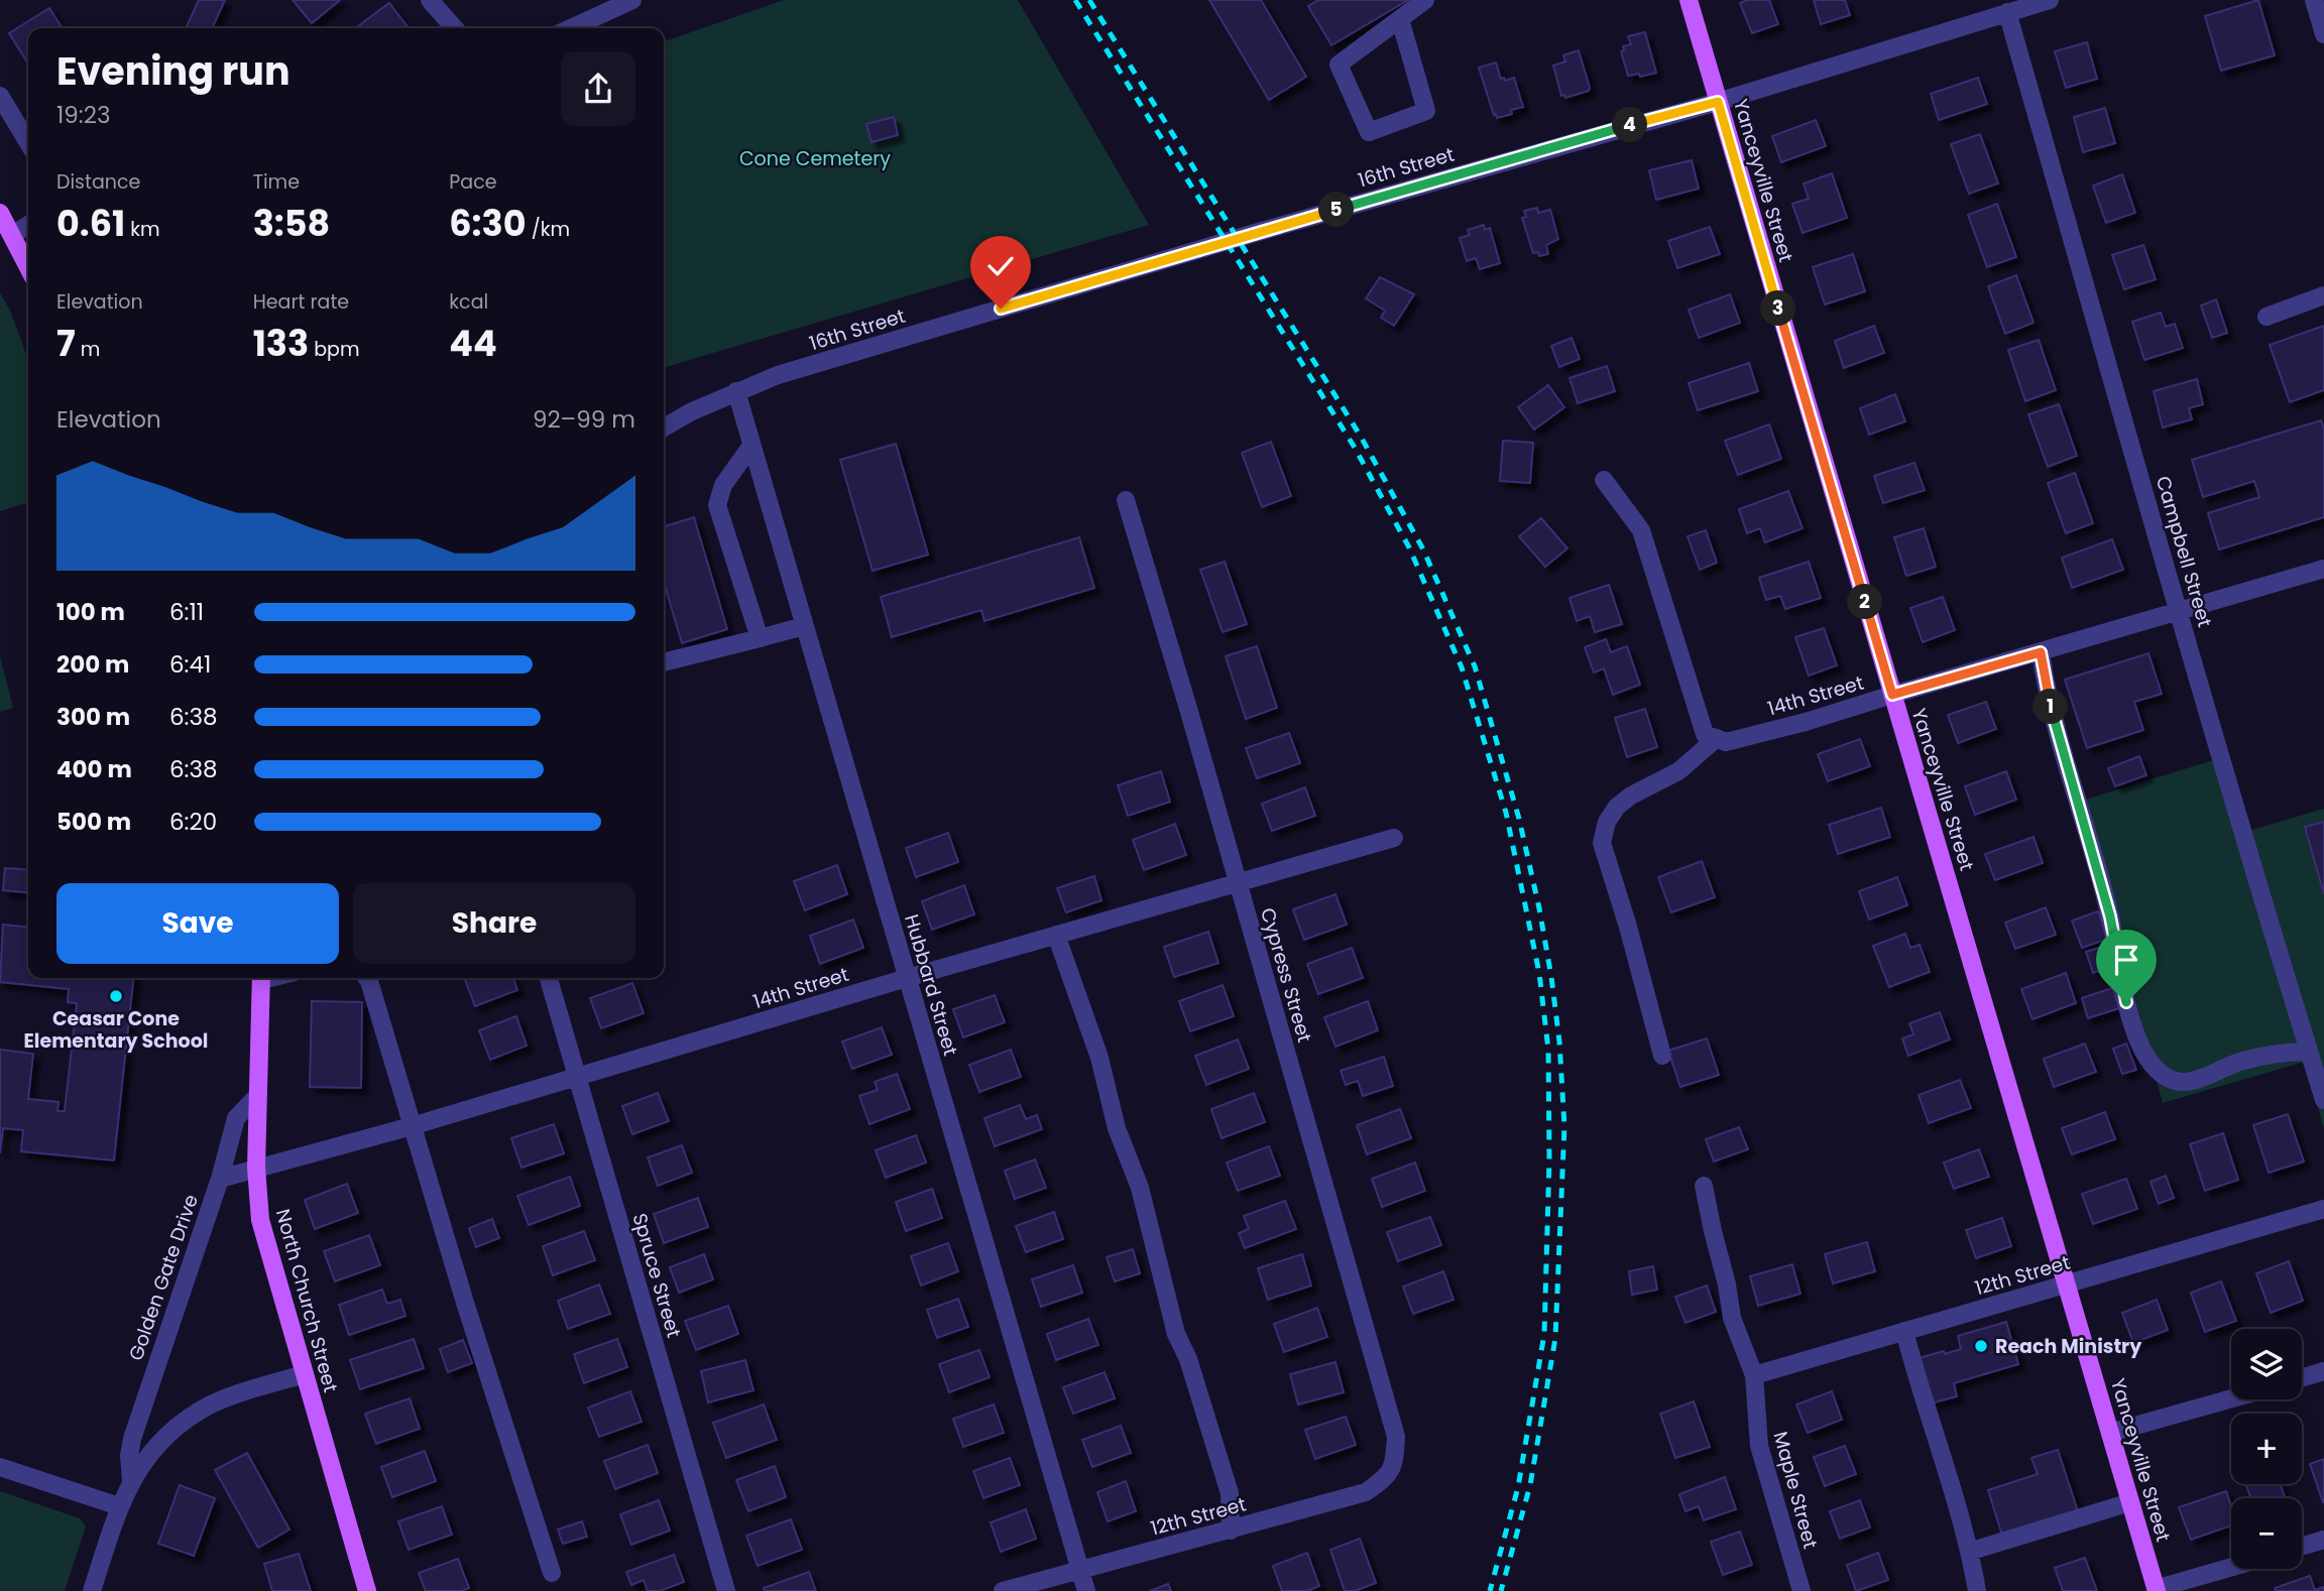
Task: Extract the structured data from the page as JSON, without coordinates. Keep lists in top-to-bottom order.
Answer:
{
  "streets": {
    "main road": ["Yanceyville Street", "North Church Street"],
    "street": [
      "16th Street",
      "Campbell Street",
      "14th Street",
      "Cypress Street",
      "Hubbard Street",
      "Spruce Street",
      "12th Street",
      "Golden Gate Drive",
      "Maple Street"
    ]
  },
  "crossings": [
    ["16th Street", "Yanceyville Street"],
    ["16th Street", "Campbell Street"],
    ["16th Street", "Hubbard Street"],
    ["Yanceyville Street", "14th Street"],
    ["Yanceyville Street", "12th Street"],
    ["Campbell Street", "14th Street"],
    ["14th Street", "Cypress Street"],
    ["14th Street", "Hubbard Street"],
    ["14th Street", "Spruce Street"],
    ["14th Street", "Golden Gate Drive"],
    ["14th Street", "North Church Street"],
    ["Cypress Street", "12th Street"],
    ["Hubbard Street", "12th Street"],
    ["12th Street", "Maple Street"],
    ["Golden Gate Drive", "North Church Street"]
  ],
  "parks": ["Cone Cemetery"],
  "places": ["Ceasar Cone Elementary School", "Reach Ministry"],
  "page": {
    "heading": ["Evening run", "19:23"],
    "pins": [
      "4",
      "5",
      "3",
      "2",
      "1"
    ],
    "stats": [
      ["Distance", "0.61 km"],
      ["Time", "3:58"],
      ["Pace", "6:30 /km"],
      ["Elevation", "7 m"],
      ["Heart rate", "133 bpm"],
      ["kcal", "44"]
    ],
    "chart": ["Elevation", "92–99 m"],
    "list": [
      {
        "name": "100 m",
        "note": "6:11"
      },
      {
        "name": "200 m",
        "note": "6:41"
      },
      {
        "name": "300 m",
        "note": "6:38"
      },
      {
        "name": "400 m",
        "note": "6:38"
      },
      {
        "name": "500 m",
        "note": "6:20"
      }
    ],
    "buttons": ["Save", "Share"],
    "map_buttons": ["+", "−"]
  }
}
